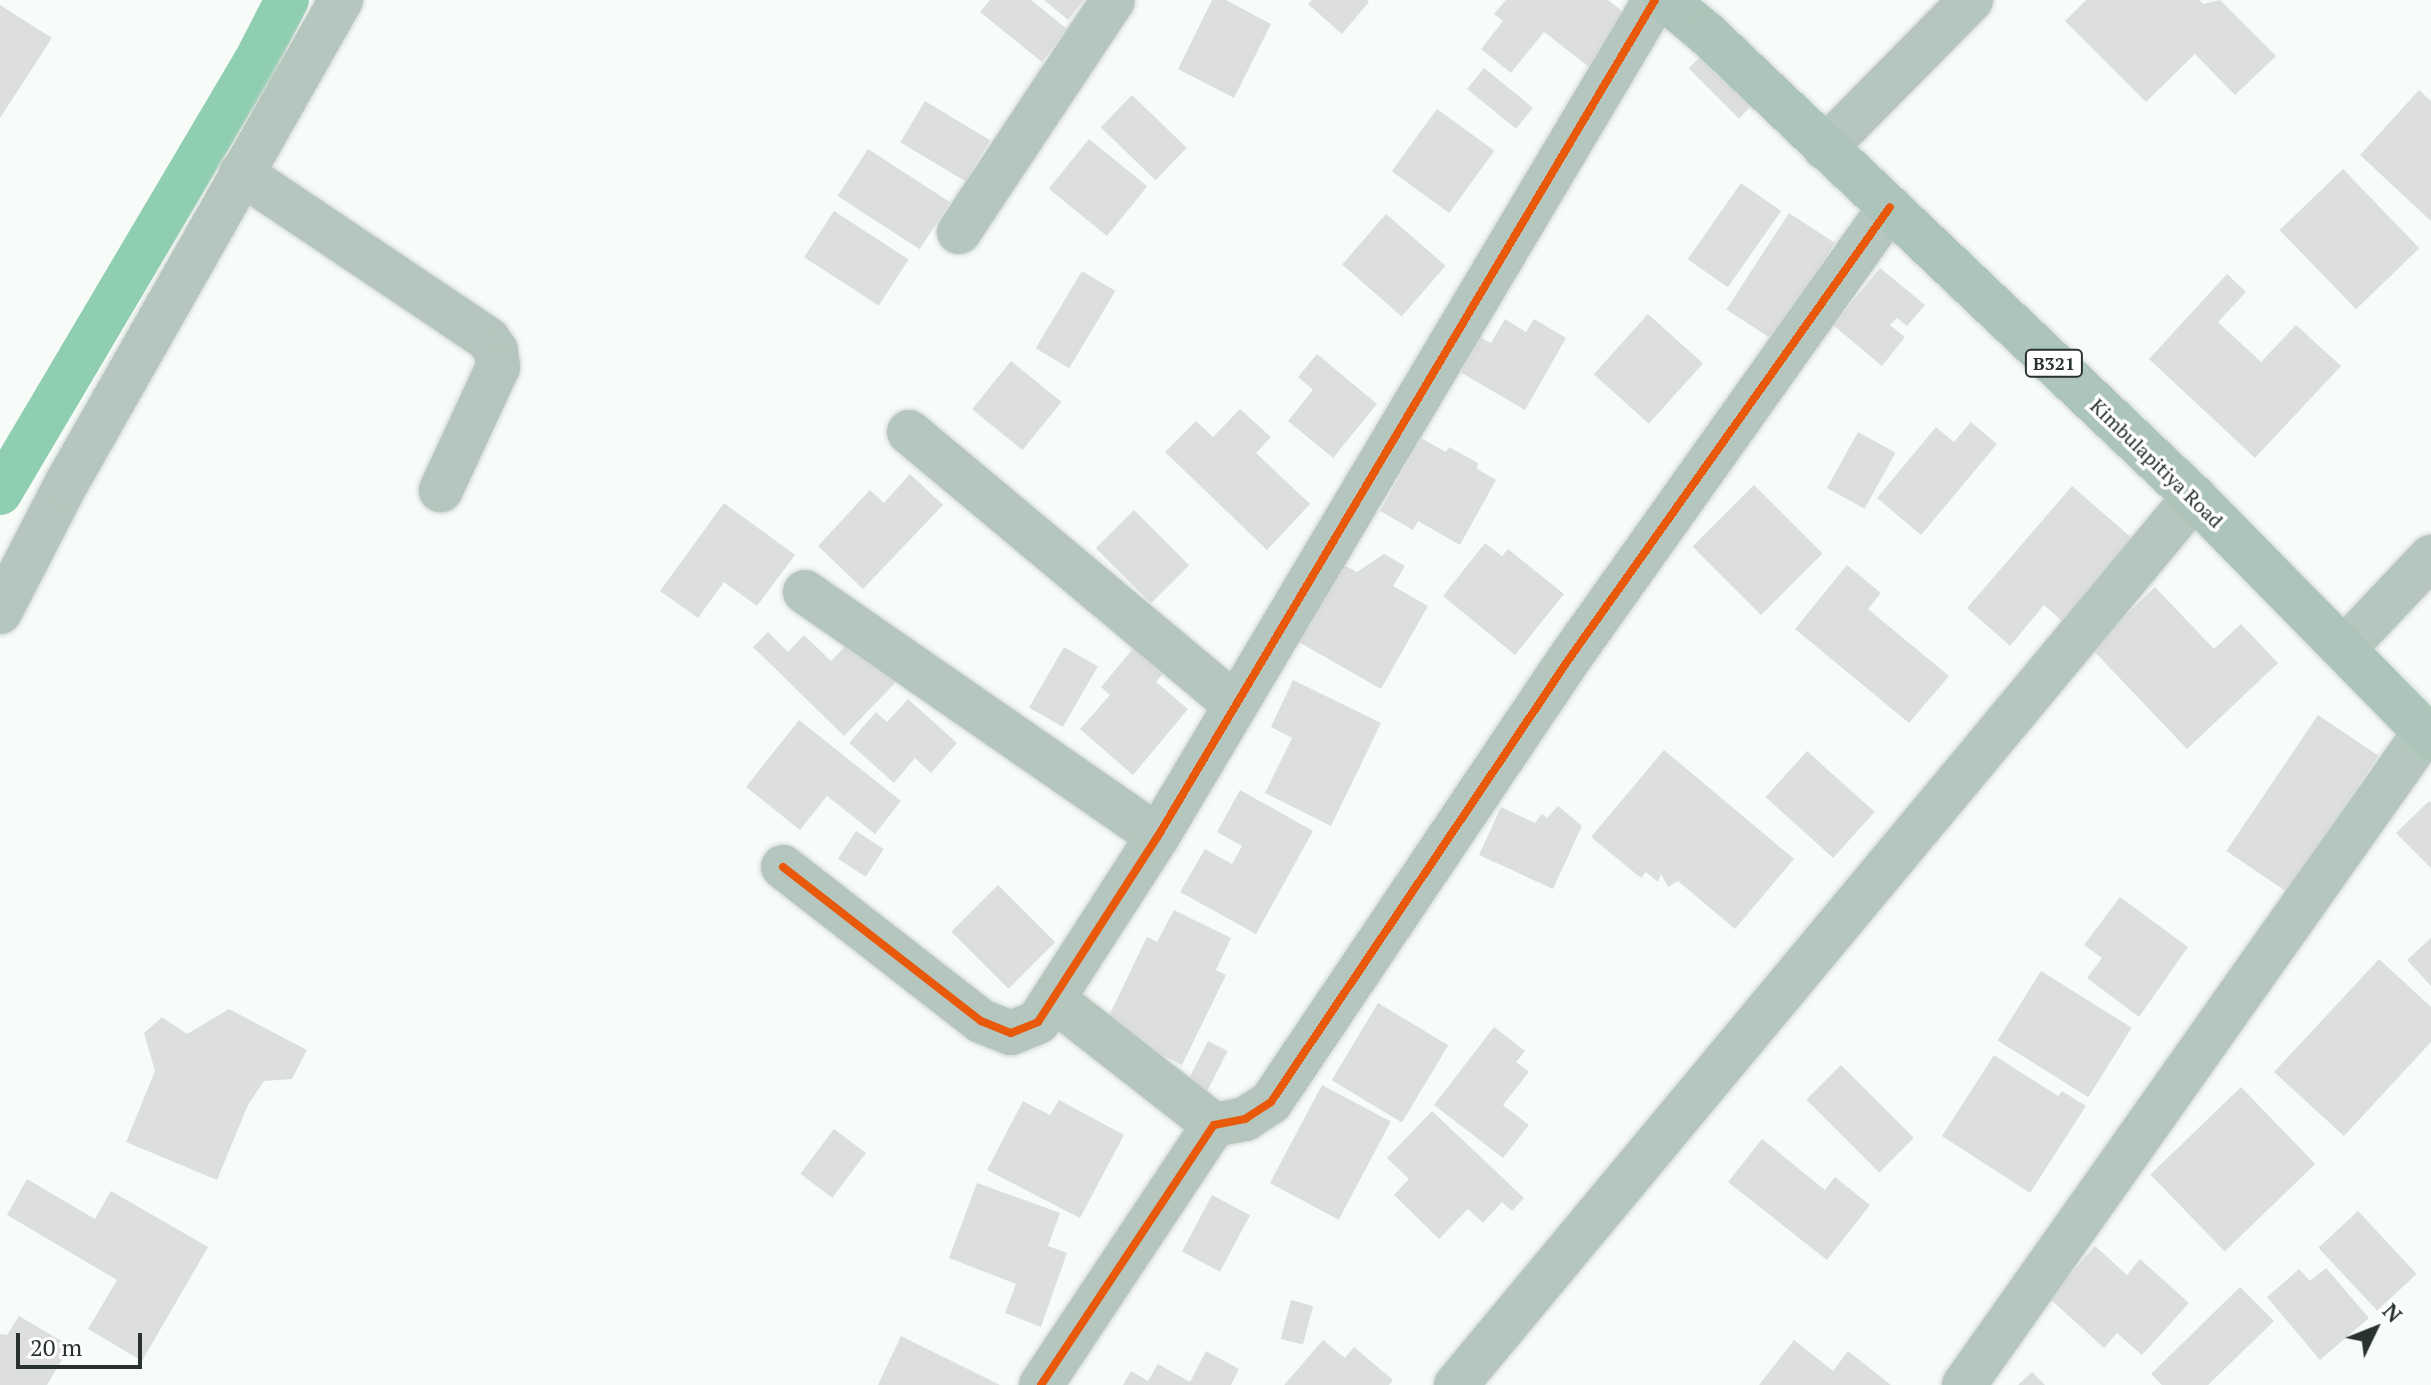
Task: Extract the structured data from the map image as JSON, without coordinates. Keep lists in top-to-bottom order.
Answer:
{
  "streets": {
    "main road": ["B321", "Kimbulapitiya Road"]
  },
  "scale_bar": "20 m",
  "north": "top right"
}
